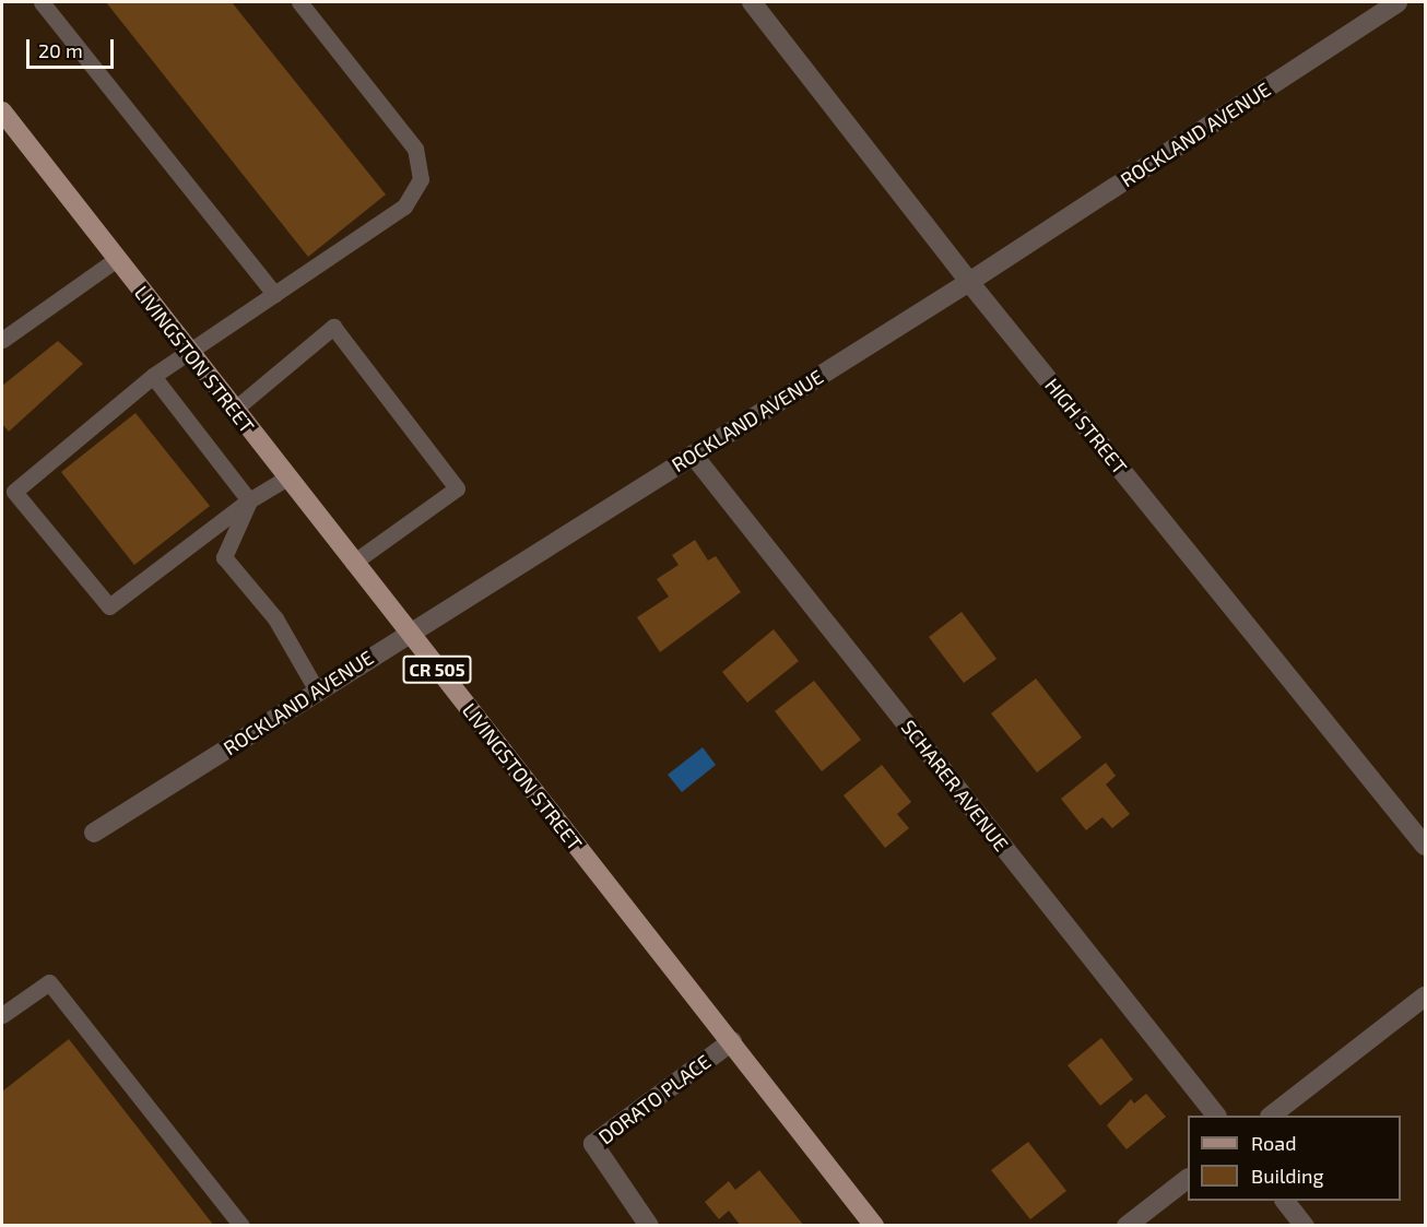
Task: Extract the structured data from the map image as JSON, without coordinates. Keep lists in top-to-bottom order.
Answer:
{
  "streets": {
    "main road": ["LIVINGSTON STREET", "CR 505"],
    "street": [
      "ROCKLAND AVENUE",
      "HIGH STREET",
      "SCHARER AVENUE",
      "DORATO PLACE"
    ]
  },
  "crossings": [
    ["ROCKLAND AVENUE", "LIVINGSTON STREET"],
    ["ROCKLAND AVENUE", "HIGH STREET"],
    ["ROCKLAND AVENUE", "SCHARER AVENUE"],
    ["LIVINGSTON STREET", "DORATO PLACE"]
  ],
  "legend": ["Road", "Building"],
  "scale_bar": "20 m"
}
